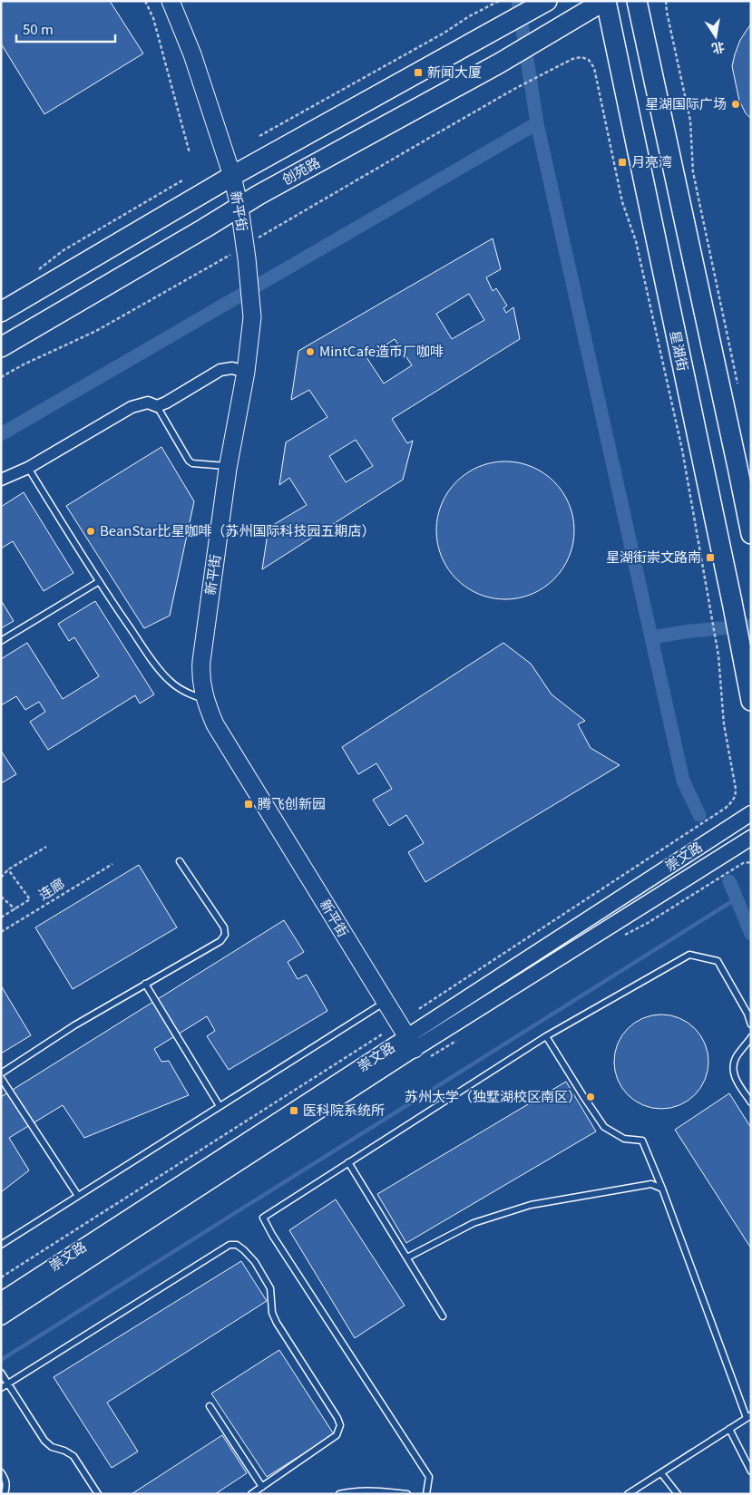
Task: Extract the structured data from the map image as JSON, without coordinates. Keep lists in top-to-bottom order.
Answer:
{
  "streets": {
    "main road": ["创苑路", "新平街", "星湖街"],
    "street": ["崇文路"],
    "path": ["连廊"]
  },
  "crossings": [
    ["创苑路", "新平街"],
    ["创苑路", "星湖街"],
    ["新平街", "崇文路"]
  ],
  "places": {
    "transit": [
      "新闻大厦",
      "月亮湾",
      "星湖街崇文路南",
      "腾飞创新园",
      "医科院系统所"
    ],
    "other": [
      "星湖国际广场",
      "MintCafe造币厂咖啡",
      "BeanStar比星咖啡（苏州国际科技园五期店）",
      "苏州大学（独墅湖校区南区）"
    ]
  },
  "scale_bar": "50 m",
  "north": "bottom"
}
